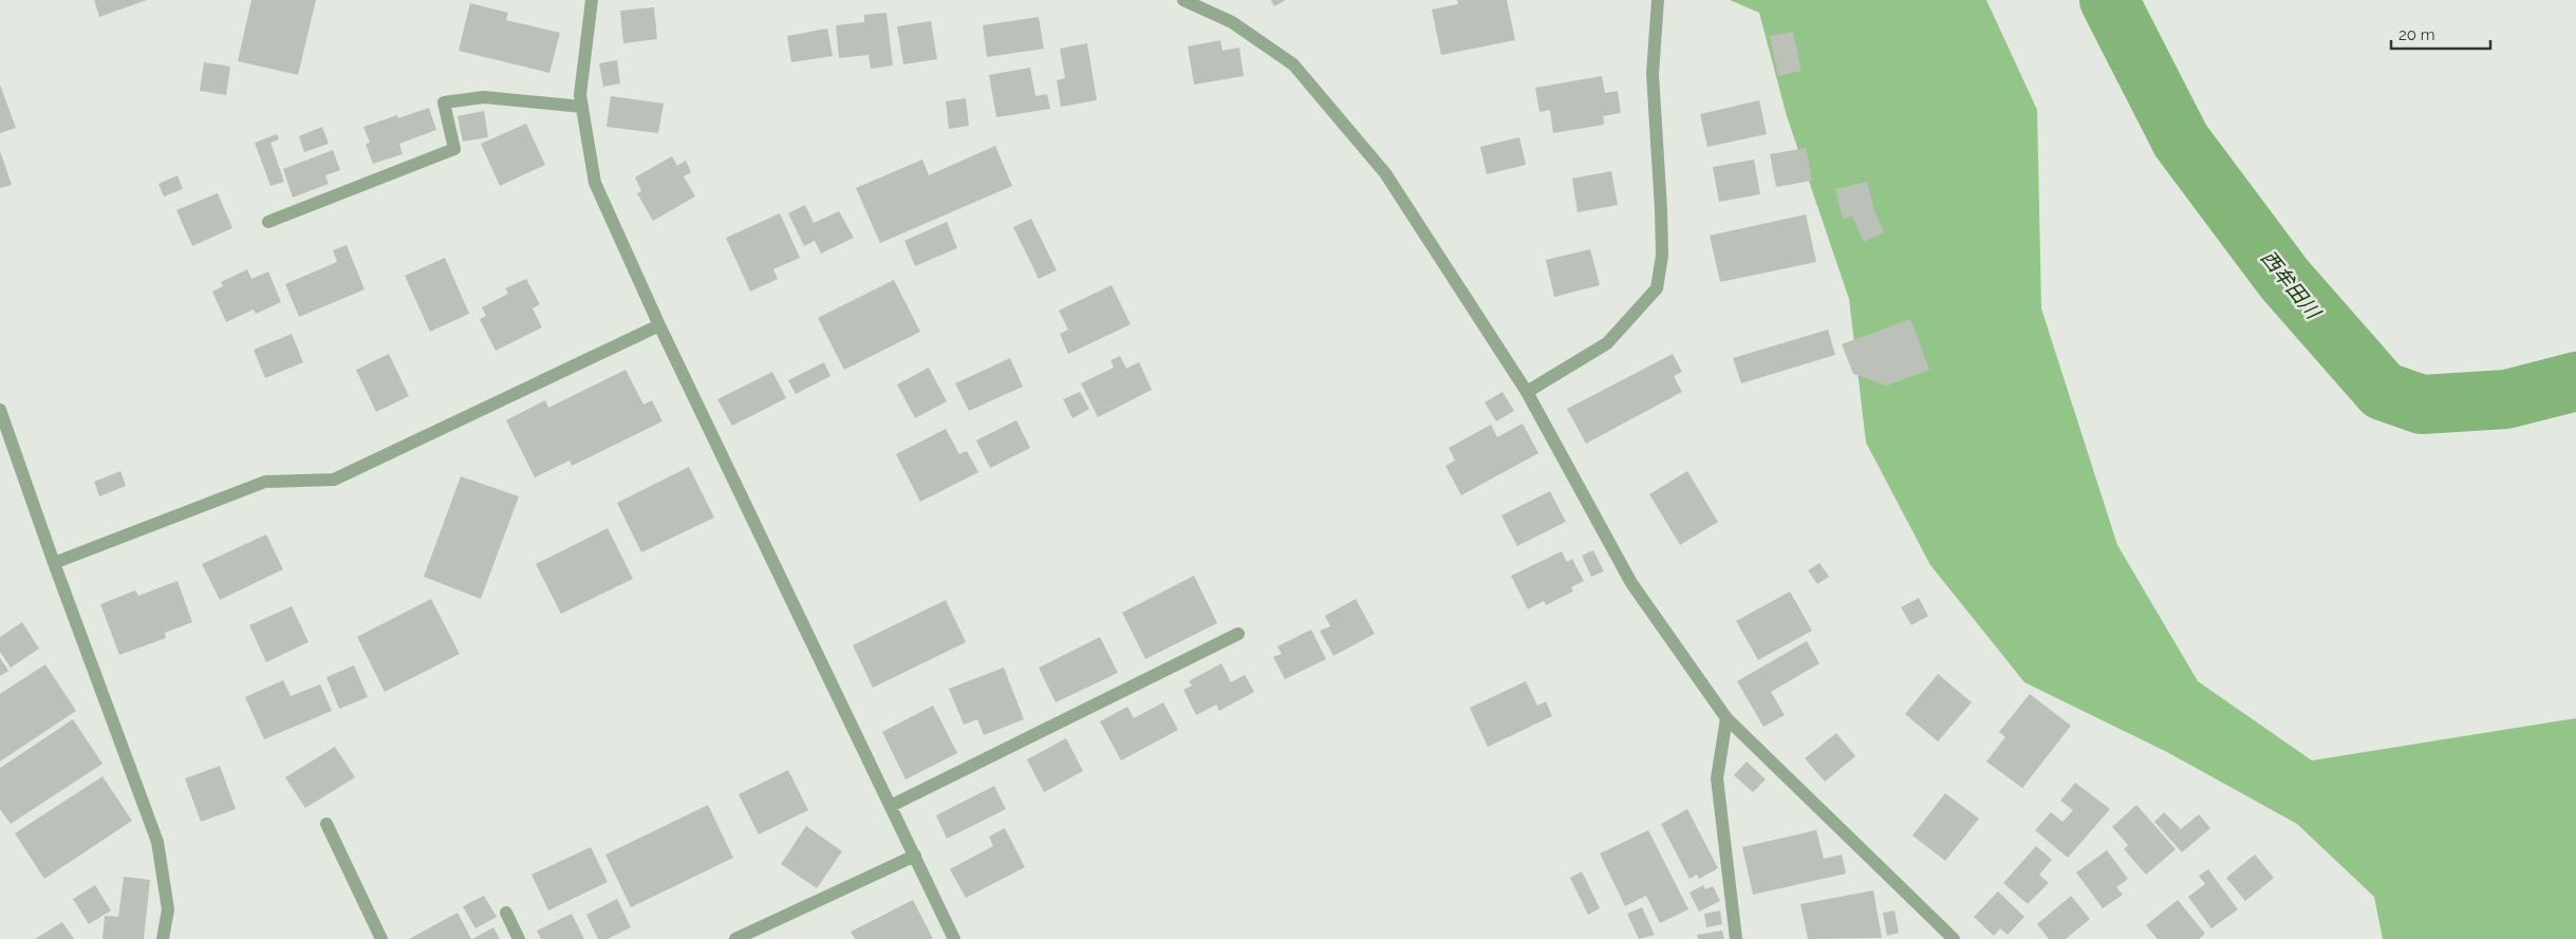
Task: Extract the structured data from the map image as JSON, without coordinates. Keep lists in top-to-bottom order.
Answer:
{
  "water": ["西牟田川"],
  "scale_bar": "20 m"
}
